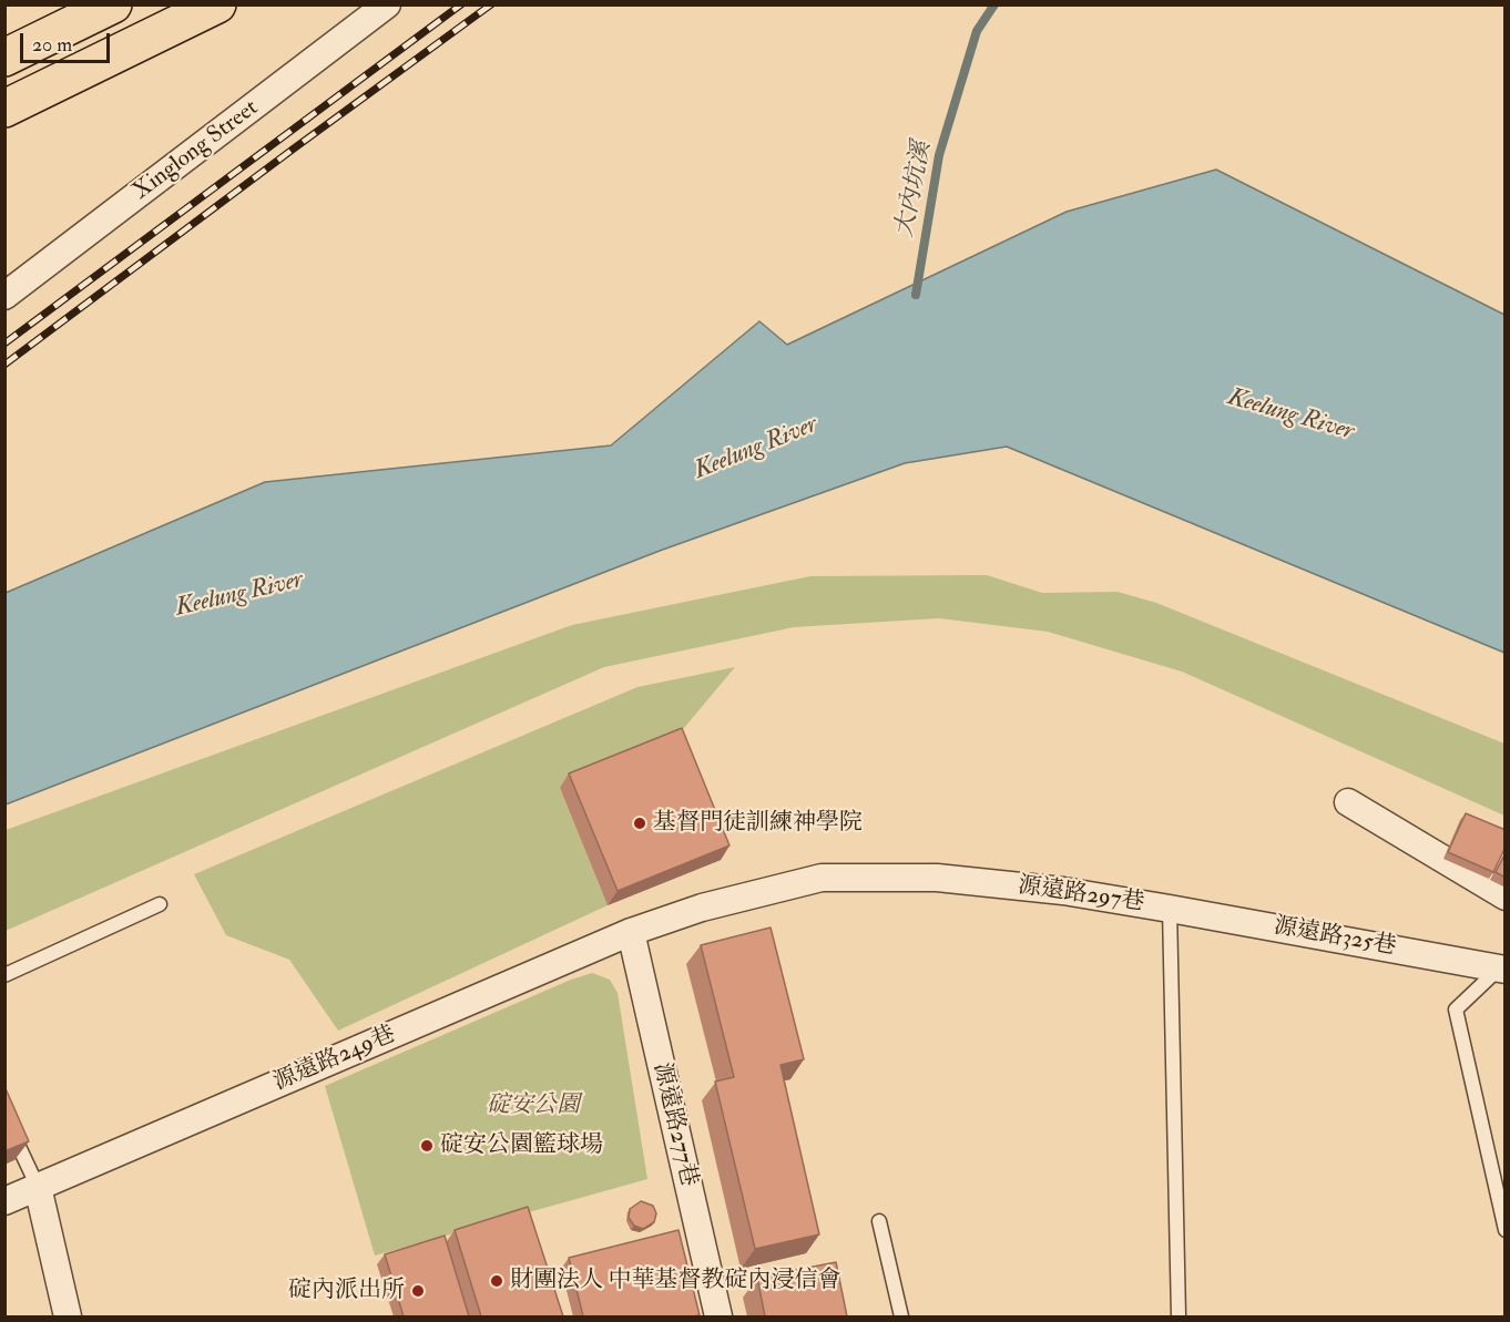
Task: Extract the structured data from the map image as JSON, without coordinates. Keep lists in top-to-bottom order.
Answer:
{
  "streets": {
    "street": [
      "Xinglong Street",
      "源遠路297巷",
      "源遠路325巷",
      "源遠路249巷",
      "源遠路277巷"
    ]
  },
  "crossings": [
    ["源遠路297巷", "源遠路325巷"],
    ["源遠路297巷", "源遠路249巷"],
    ["源遠路297巷", "源遠路277巷"],
    ["源遠路249巷", "源遠路277巷"]
  ],
  "water": ["大內坑溪", "Keelung River"],
  "parks": ["碇安公園"],
  "places": [
    "基督門徒訓練神學院",
    "碇安公園籃球場",
    "財團法人 中華基督教碇內浸信會",
    "碇內派出所"
  ],
  "scale_bar": "20 m"
}
